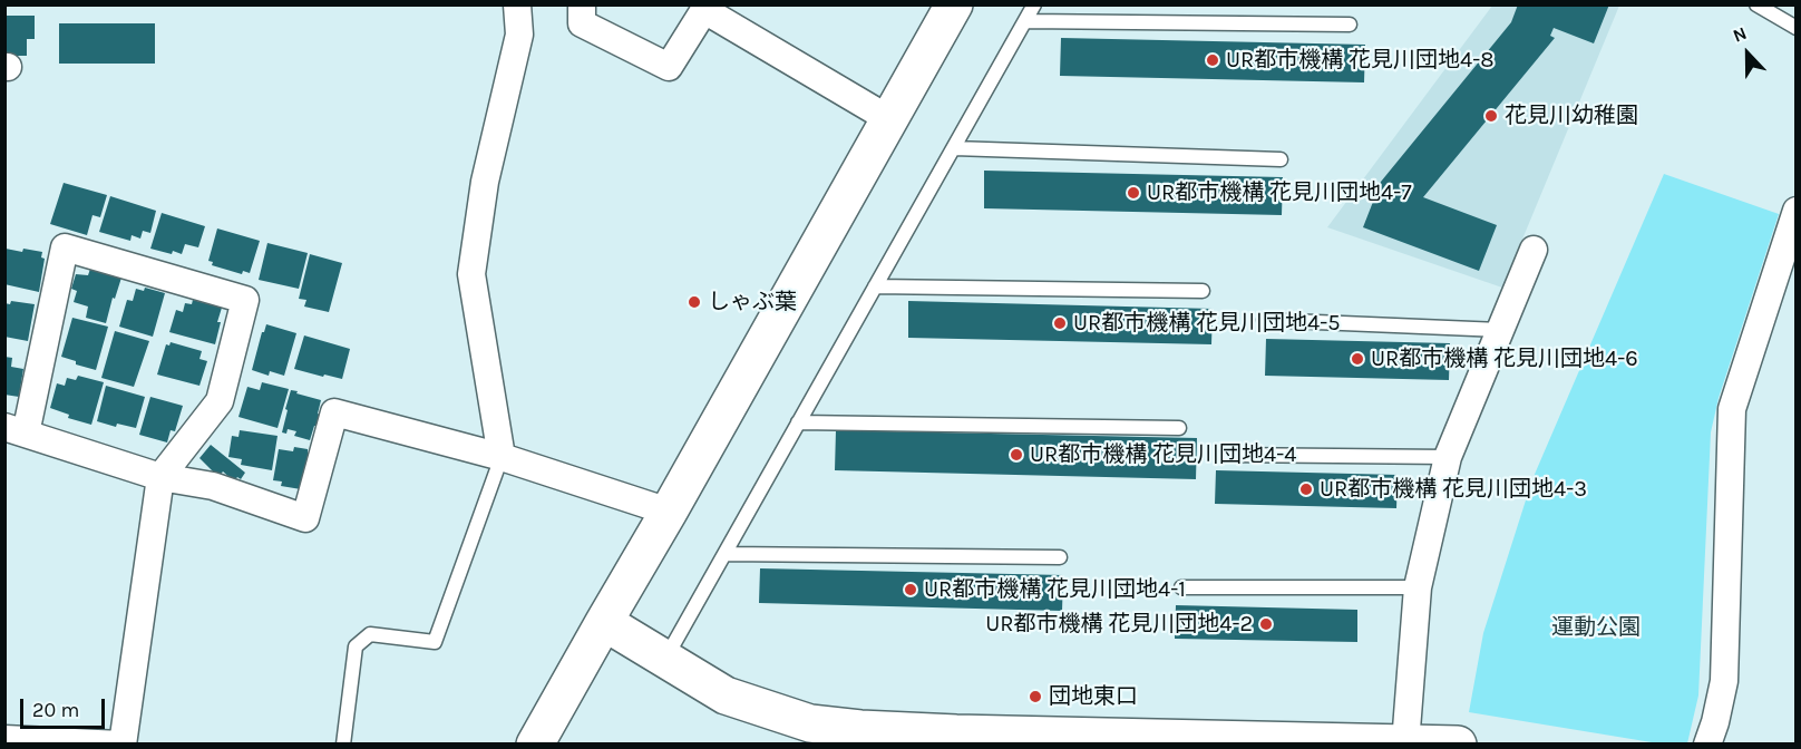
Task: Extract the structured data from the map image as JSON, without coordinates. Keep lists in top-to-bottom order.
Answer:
{
  "parks": ["運動公園"],
  "places": [
    "UR都市機構 花見川団地4-8",
    "花見川幼稚園",
    "UR都市機構 花見川団地4-7",
    "しゃぶ葉",
    "UR都市機構 花見川団地4-5",
    "UR都市機構 花見川団地4-6",
    "UR都市機構 花見川団地4-4",
    "UR都市機構 花見川団地4-3",
    "UR都市機構 花見川団地4-1",
    "UR都市機構 花見川団地4-2",
    "団地東口"
  ],
  "scale_bar": "20 m",
  "north": "top"
}
